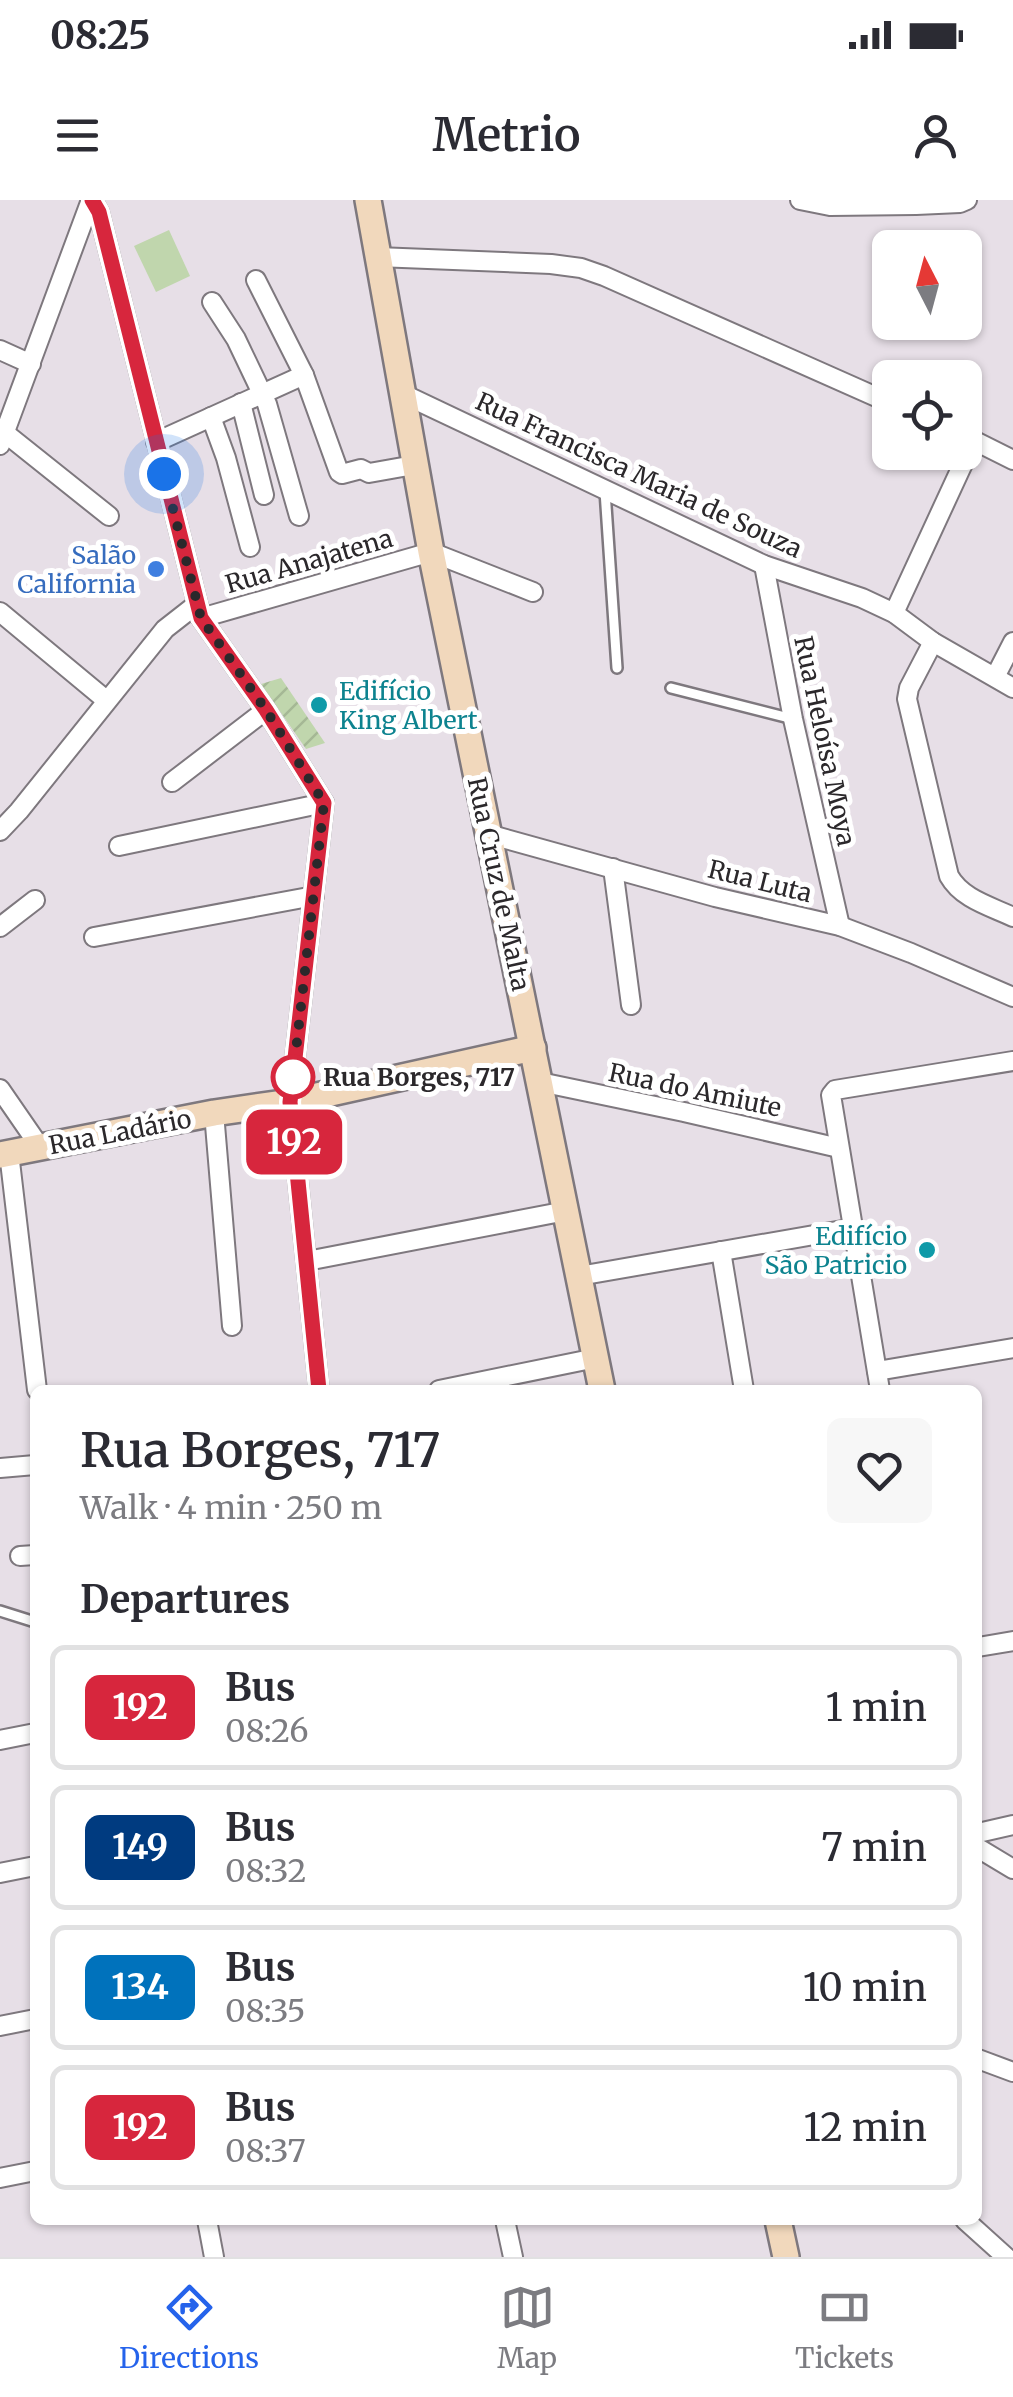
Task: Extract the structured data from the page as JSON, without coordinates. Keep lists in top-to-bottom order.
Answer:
{
  "streets": {
    "street": [
      "Rua Francisca Maria de Souza",
      "Rua Anajatena",
      "Rua Heloísa Moya",
      "Rua Luta",
      "Rua Cruz de Malta",
      "Rua do Amiute",
      "Rua Ladário"
    ]
  },
  "crossings": [
    ["Rua Francisca Maria de Souza", "Rua Heloísa Moya"],
    ["Rua Francisca Maria de Souza", "Rua Cruz de Malta"],
    ["Rua Anajatena", "Rua Cruz de Malta"],
    ["Rua Heloísa Moya", "Rua Luta"],
    ["Rua Luta", "Rua Cruz de Malta"],
    ["Rua Cruz de Malta", "Rua do Amiute"],
    ["Rua Cruz de Malta", "Rua Ladário"]
  ],
  "places": [
    "Salão California",
    "Edifício King Albert",
    "Rua Borges, 717",
    "Edifício São Patricio"
  ],
  "lines": ["bus line 192"],
  "north": "top",
  "page": {
    "status": "08:25",
    "header": "Metrio",
    "on_map": "192",
    "heading": [
      ["Rua Borges, 717", "Walk · 4 min · 250 m"],
      "Departures"
    ],
    "list": [
      {
        "mark": "192",
        "name": "Bus",
        "note": "08:26",
        "value": "1 min"
      },
      {
        "mark": "149",
        "name": "Bus",
        "note": "08:32",
        "value": "7 min"
      },
      {
        "mark": "134",
        "name": "Bus",
        "note": "08:35",
        "value": "10 min"
      },
      {
        "mark": "192",
        "name": "Bus",
        "note": "08:37",
        "value": "12 min"
      }
    ],
    "tabs": ["Directions", "Map", "Tickets"]
  }
}
